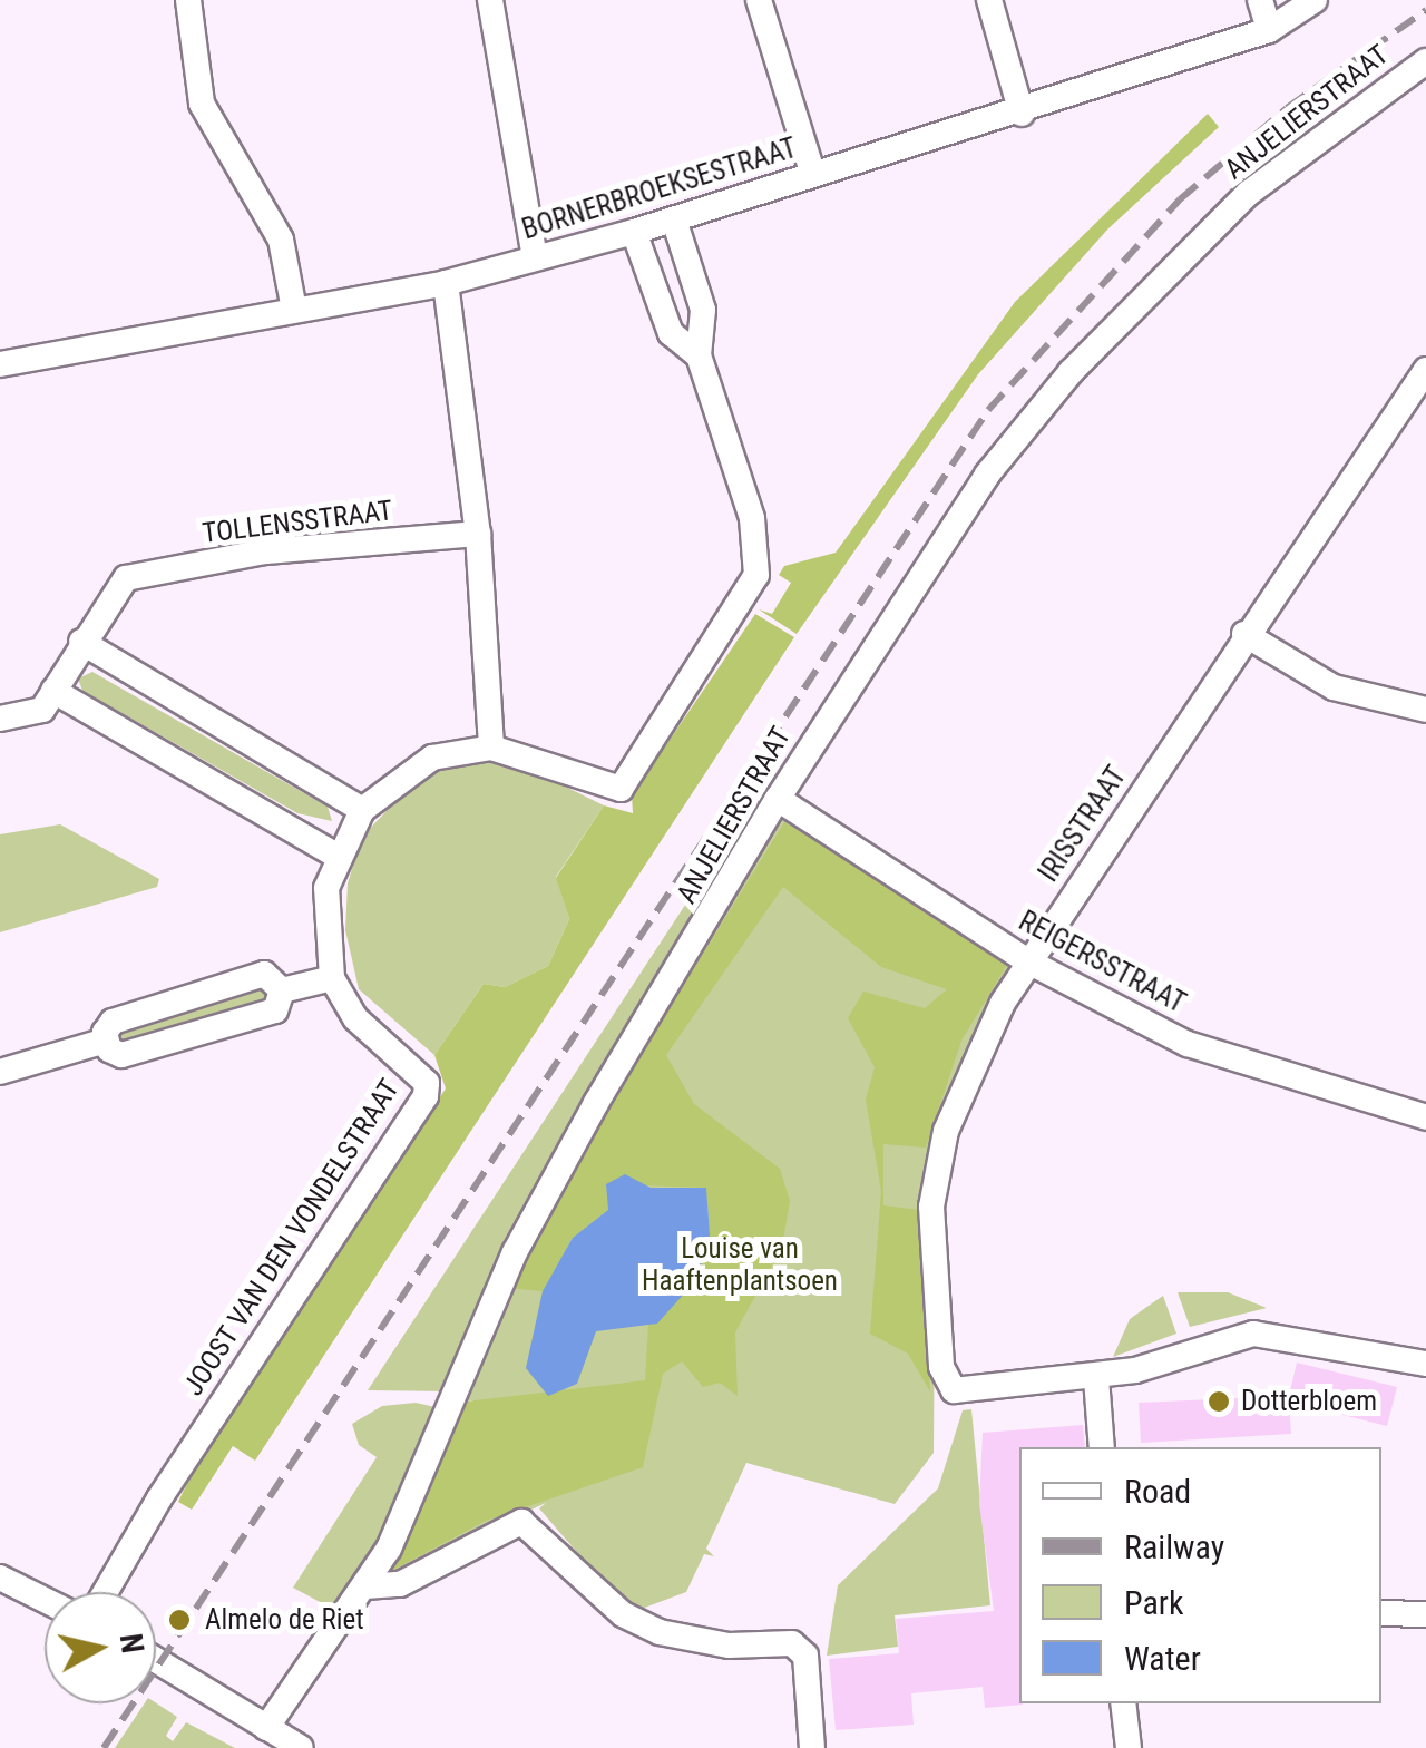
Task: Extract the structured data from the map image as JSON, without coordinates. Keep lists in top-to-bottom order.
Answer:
{
  "streets": {
    "street": [
      "ANJELIERSTRAAT",
      "BORNERBROEKSESTRAAT",
      "TOLLENSSTRAAT",
      "IRISSTRAAT",
      "REIGERSSTRAAT",
      "JOOST VAN DEN VONDELSTRAAT"
    ]
  },
  "crossings": [
    ["ANJELIERSTRAAT", "REIGERSSTRAAT"],
    ["BORNERBROEKSESTRAAT", "JOOST VAN DEN VONDELSTRAAT"],
    ["IRISSTRAAT", "REIGERSSTRAAT"]
  ],
  "parks": ["Louise van Haaftenplantsoen"],
  "places": ["Dotterbloem", "Almelo de Riet"],
  "legend": [
    "Road",
    "Railway",
    "Park",
    "Water"
  ],
  "north": "right"
}
